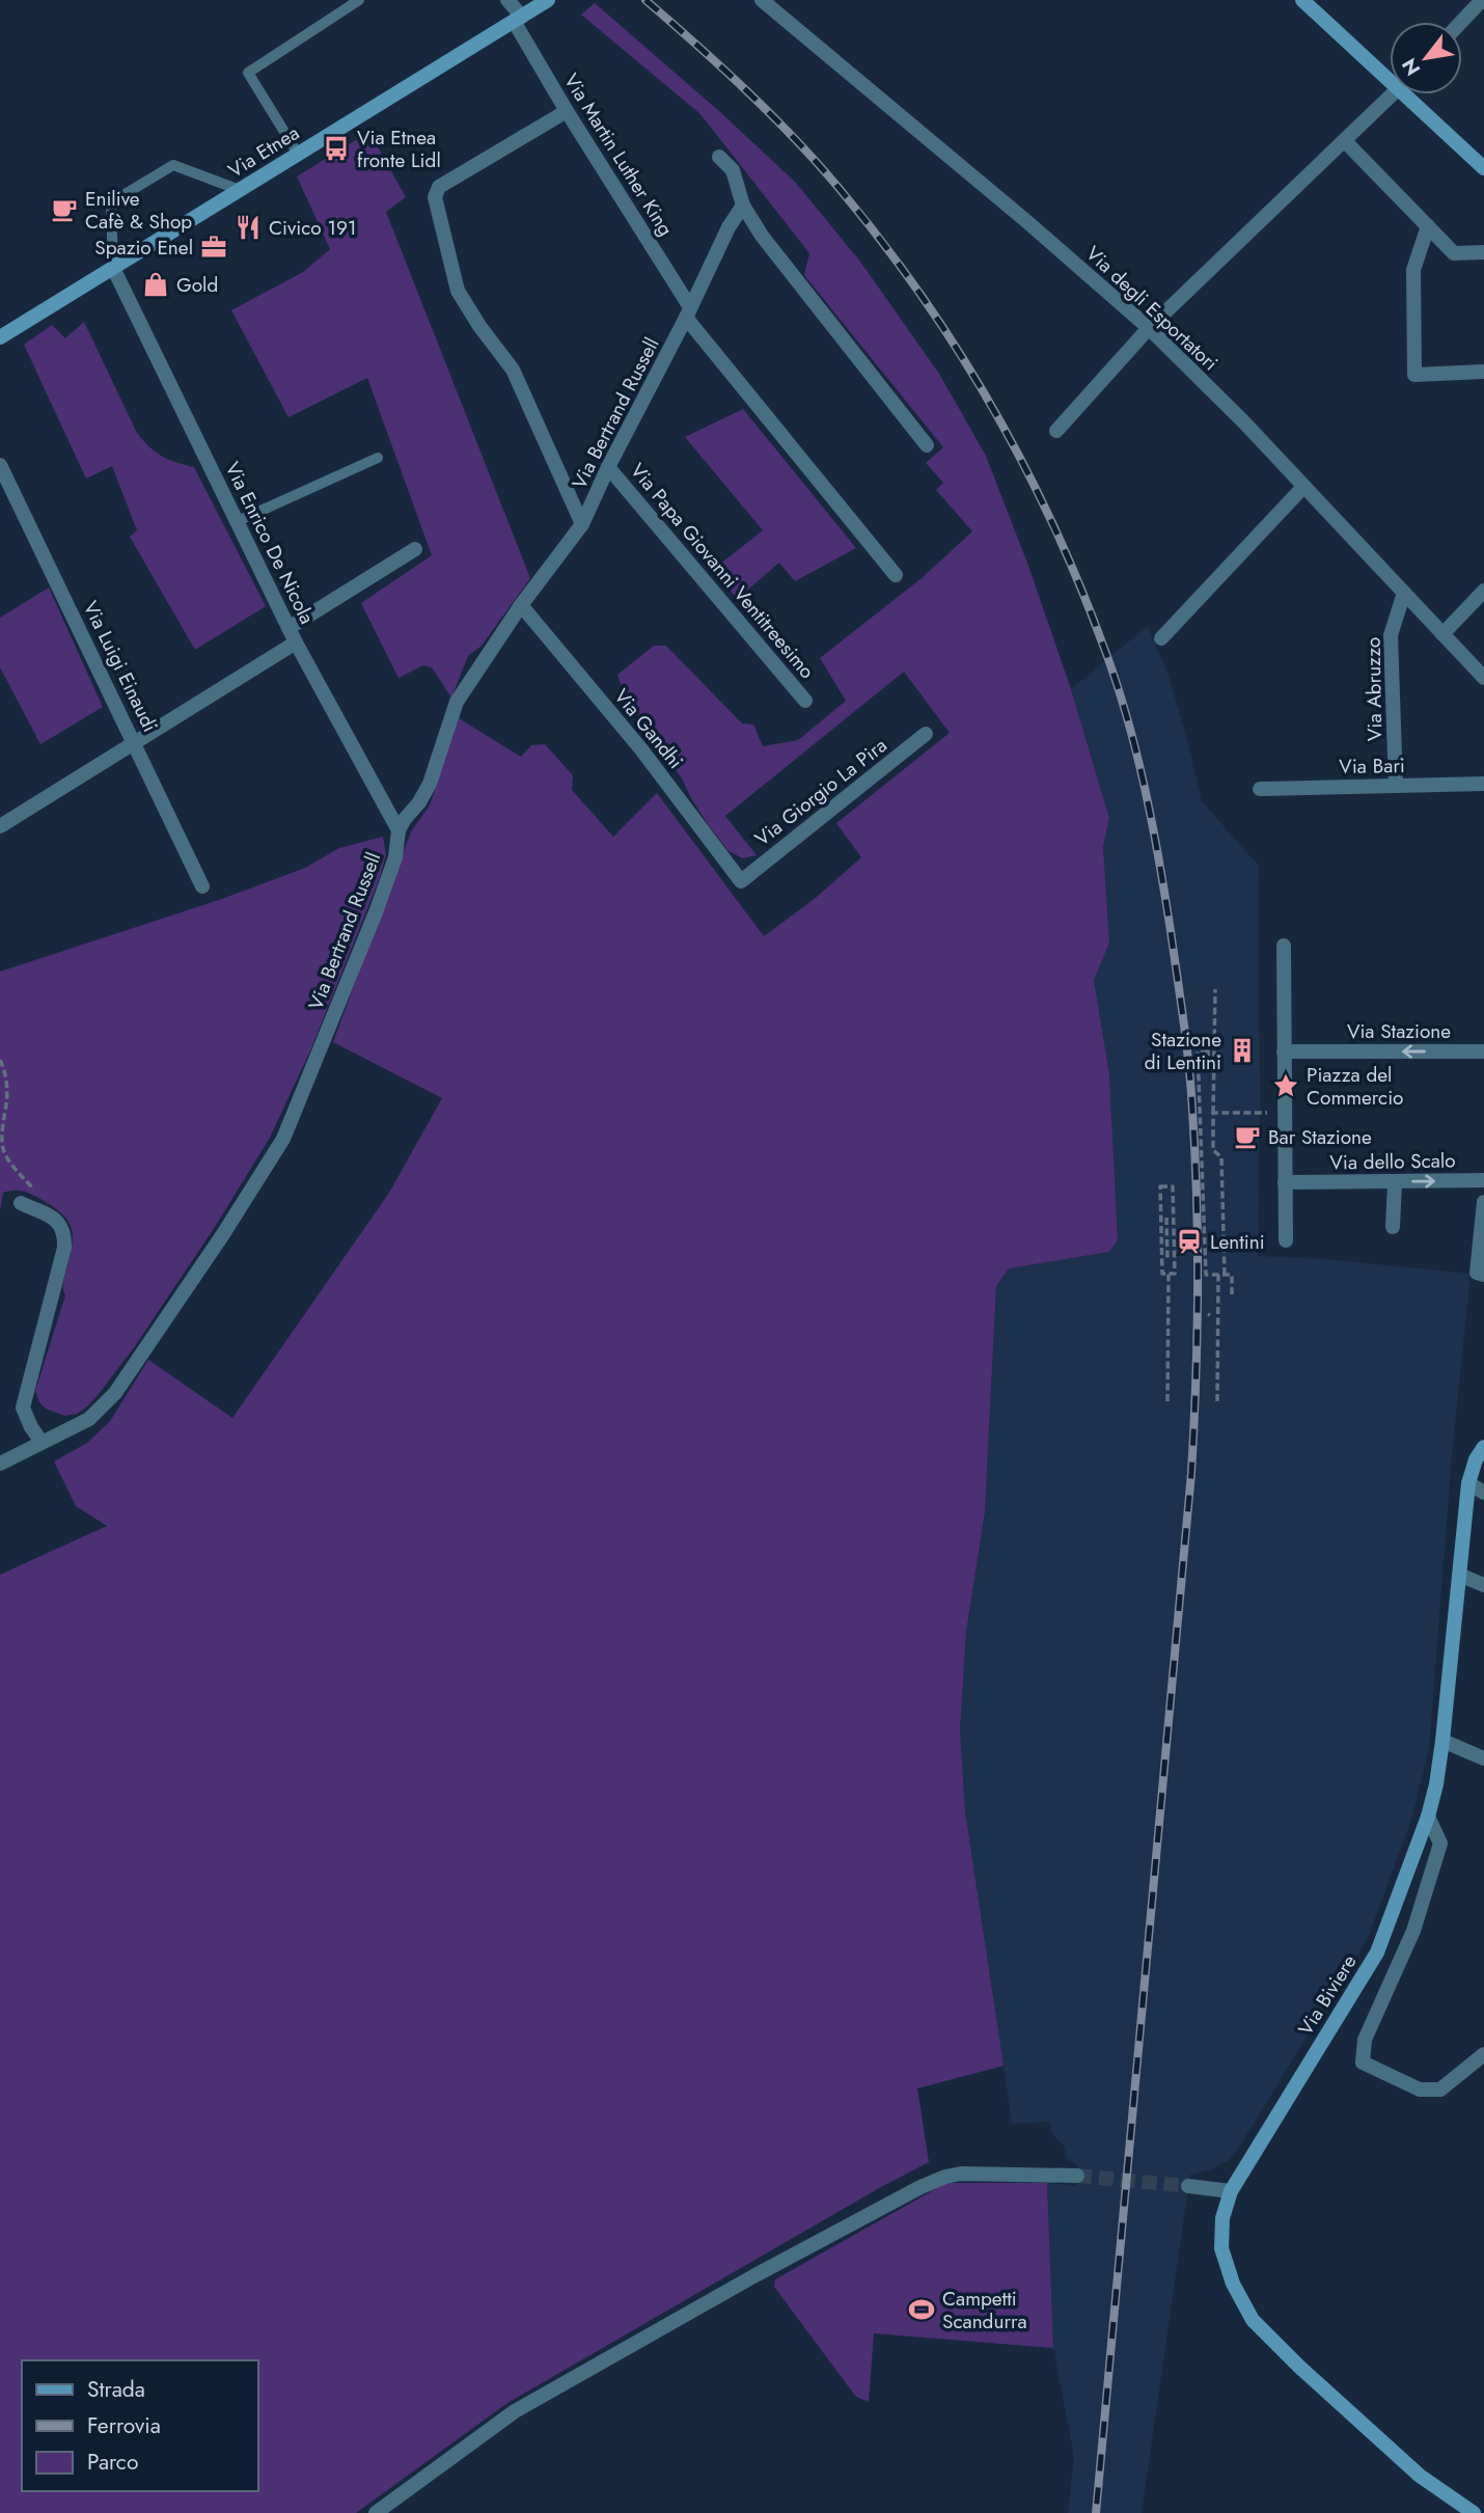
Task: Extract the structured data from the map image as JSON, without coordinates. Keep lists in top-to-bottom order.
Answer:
{
  "streets": {
    "main road": ["Via Etnea", "Via Biviere"],
    "street": [
      "Via Martin Luther King",
      "Via degli Esportatori",
      "Via Bertrand Russell",
      "Via Enrico De Nicola",
      "Via Papa Giovanni Ventitreesimo",
      "Via Luigi Einaudi",
      "Via Abruzzo",
      "Via Gandhi",
      "Via Bari",
      "Via Giorgio La Pira",
      "Via Stazione",
      "Via dello Scalo"
    ]
  },
  "crossings": [
    ["Via Etnea", "Via Martin Luther King"],
    ["Via Etnea", "Via Enrico De Nicola"],
    ["Via Martin Luther King", "Via Bertrand Russell"],
    ["Via degli Esportatori", "Via Abruzzo"],
    ["Via Bertrand Russell", "Via Enrico De Nicola"],
    ["Via Bertrand Russell", "Via Papa Giovanni Ventitreesimo"],
    ["Via Bertrand Russell", "Via Gandhi"],
    ["Via Abruzzo", "Via Bari"],
    ["Via Gandhi", "Via Giorgio La Pira"]
  ],
  "one_way": ["Via Stazione", "Via dello Scalo"],
  "places": {
    "bus stop": ["Via Etnea fronte Lidl"],
    "cafe": ["Enilive Cafè & Shop", "Bar Stazione"],
    "restaurant": ["Civico 191"],
    "office": ["Spazio Enel"],
    "shop": ["Gold"],
    "building": ["Stazione di Lentini"],
    "place": ["Piazza del Commercio"],
    "station": ["Lentini"],
    "sports": ["Campetti Scandurra"]
  },
  "legend": ["Strada", "Ferrovia", "Parco"],
  "north": "bottom left"
}
